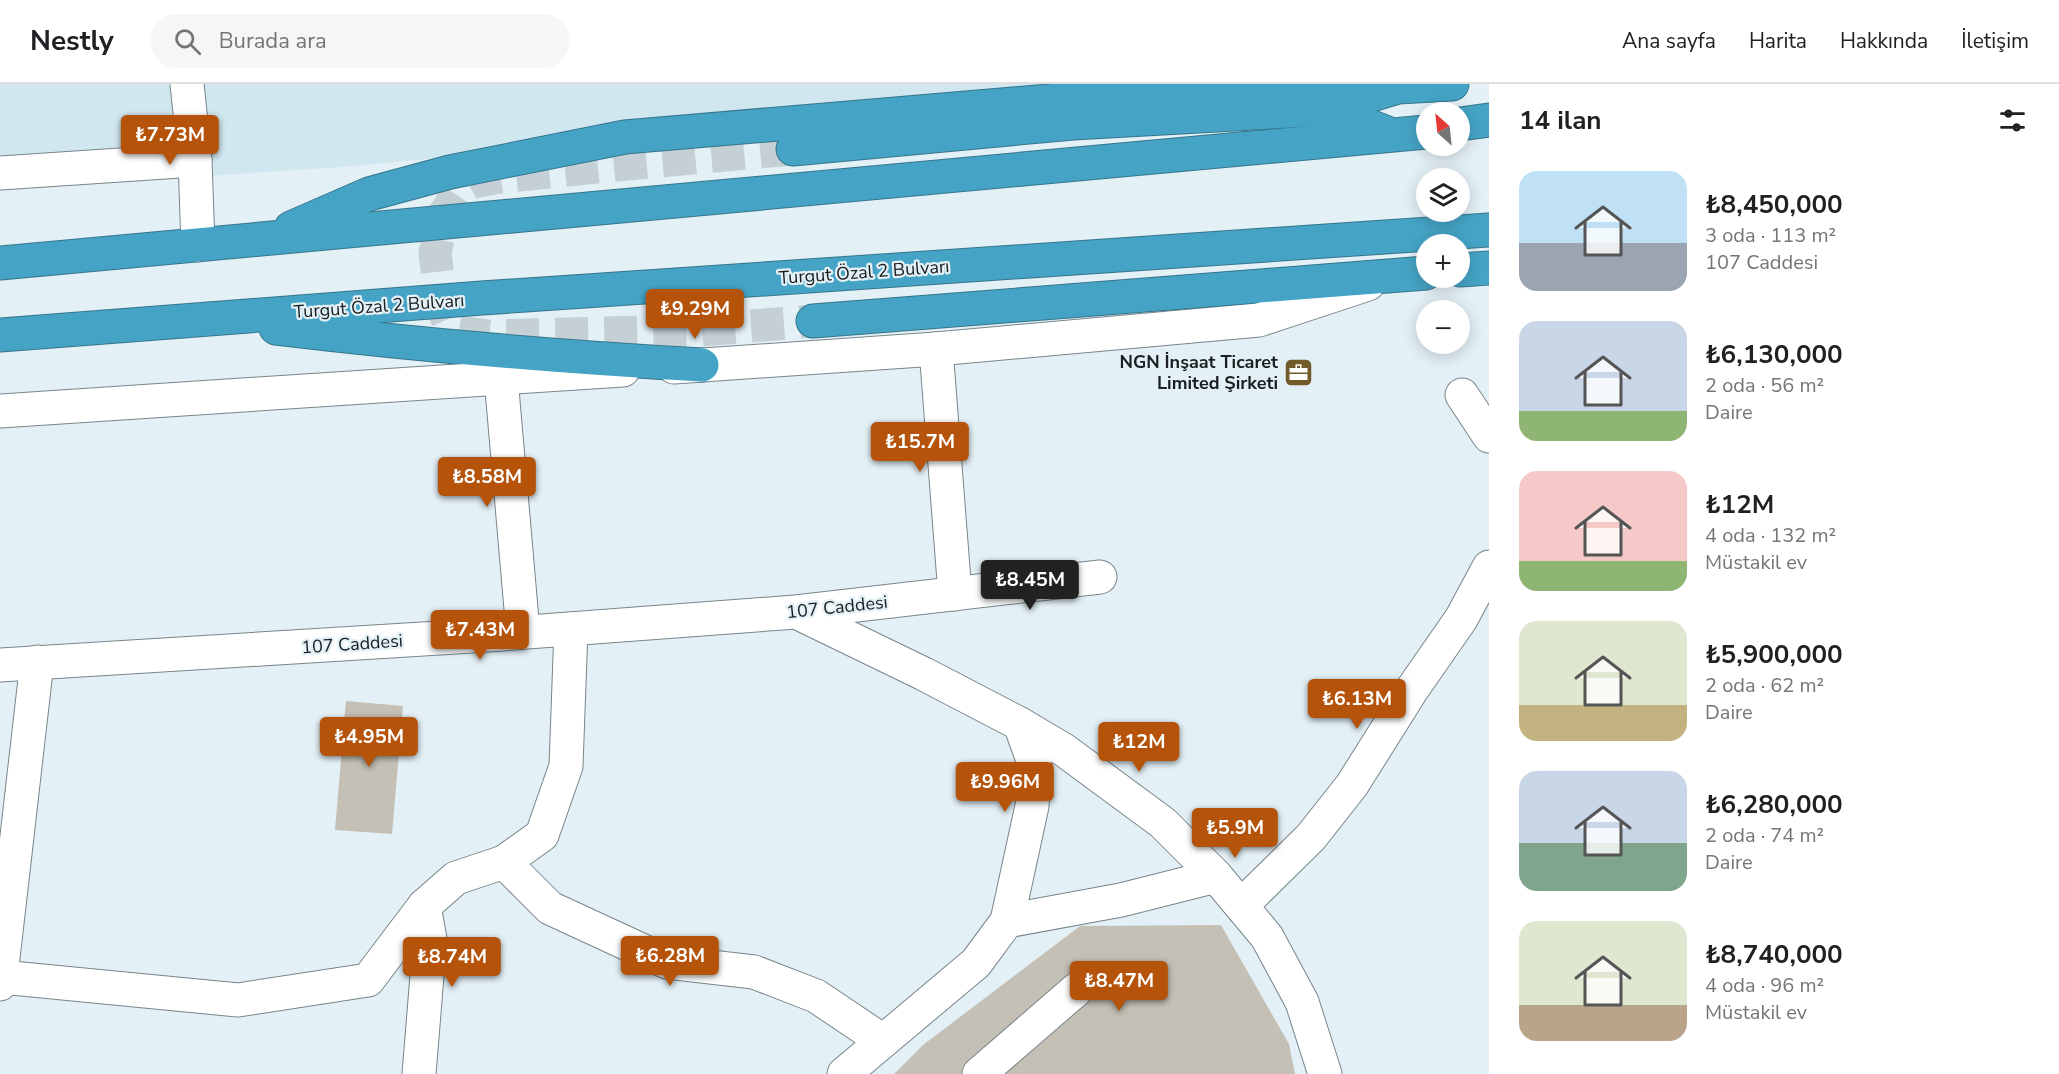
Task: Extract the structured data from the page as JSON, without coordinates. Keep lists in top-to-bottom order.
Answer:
{
  "streets": {
    "highway": ["Turgut Özal 2 Bulvarı"],
    "street": ["107 Caddesi"]
  },
  "places": {
    "office": ["NGN İnşaat Ticaret Limited Şirketi"]
  },
  "north": "top left",
  "page": {
    "header": "Nestly",
    "search": "Burada ara",
    "nav": [
      "Ana sayfa",
      "Harita",
      "Hakkında",
      "İletişim"
    ],
    "heading": "14 ilan",
    "map_buttons": ["+", "−"],
    "price": [
      "₺7.73M",
      "₺9.29M",
      "₺15.7M",
      "₺8.58M",
      "₺8.45M",
      "₺7.43M",
      "₺6.13M",
      "₺4.95M",
      "₺12M",
      "₺9.96M",
      "₺5.9M",
      "₺6.28M",
      "₺8.74M",
      "₺8.47M"
    ],
    "list": [
      {
        "name": "₺8,450,000",
        "note": "3 oda · 113 m² · 107 Caddesi"
      },
      {
        "name": "₺6,130,000",
        "note": "2 oda · 56 m² · Daire"
      },
      {
        "name": "₺12M",
        "note": "4 oda · 132 m² · Müstakil ev"
      },
      {
        "name": "₺5,900,000",
        "note": "2 oda · 62 m² · Daire"
      },
      {
        "name": "₺6,280,000",
        "note": "2 oda · 74 m² · Daire"
      },
      {
        "name": "₺8,740,000",
        "note": "4 oda · 96 m² · Müstakil ev"
      }
    ]
  }
}
